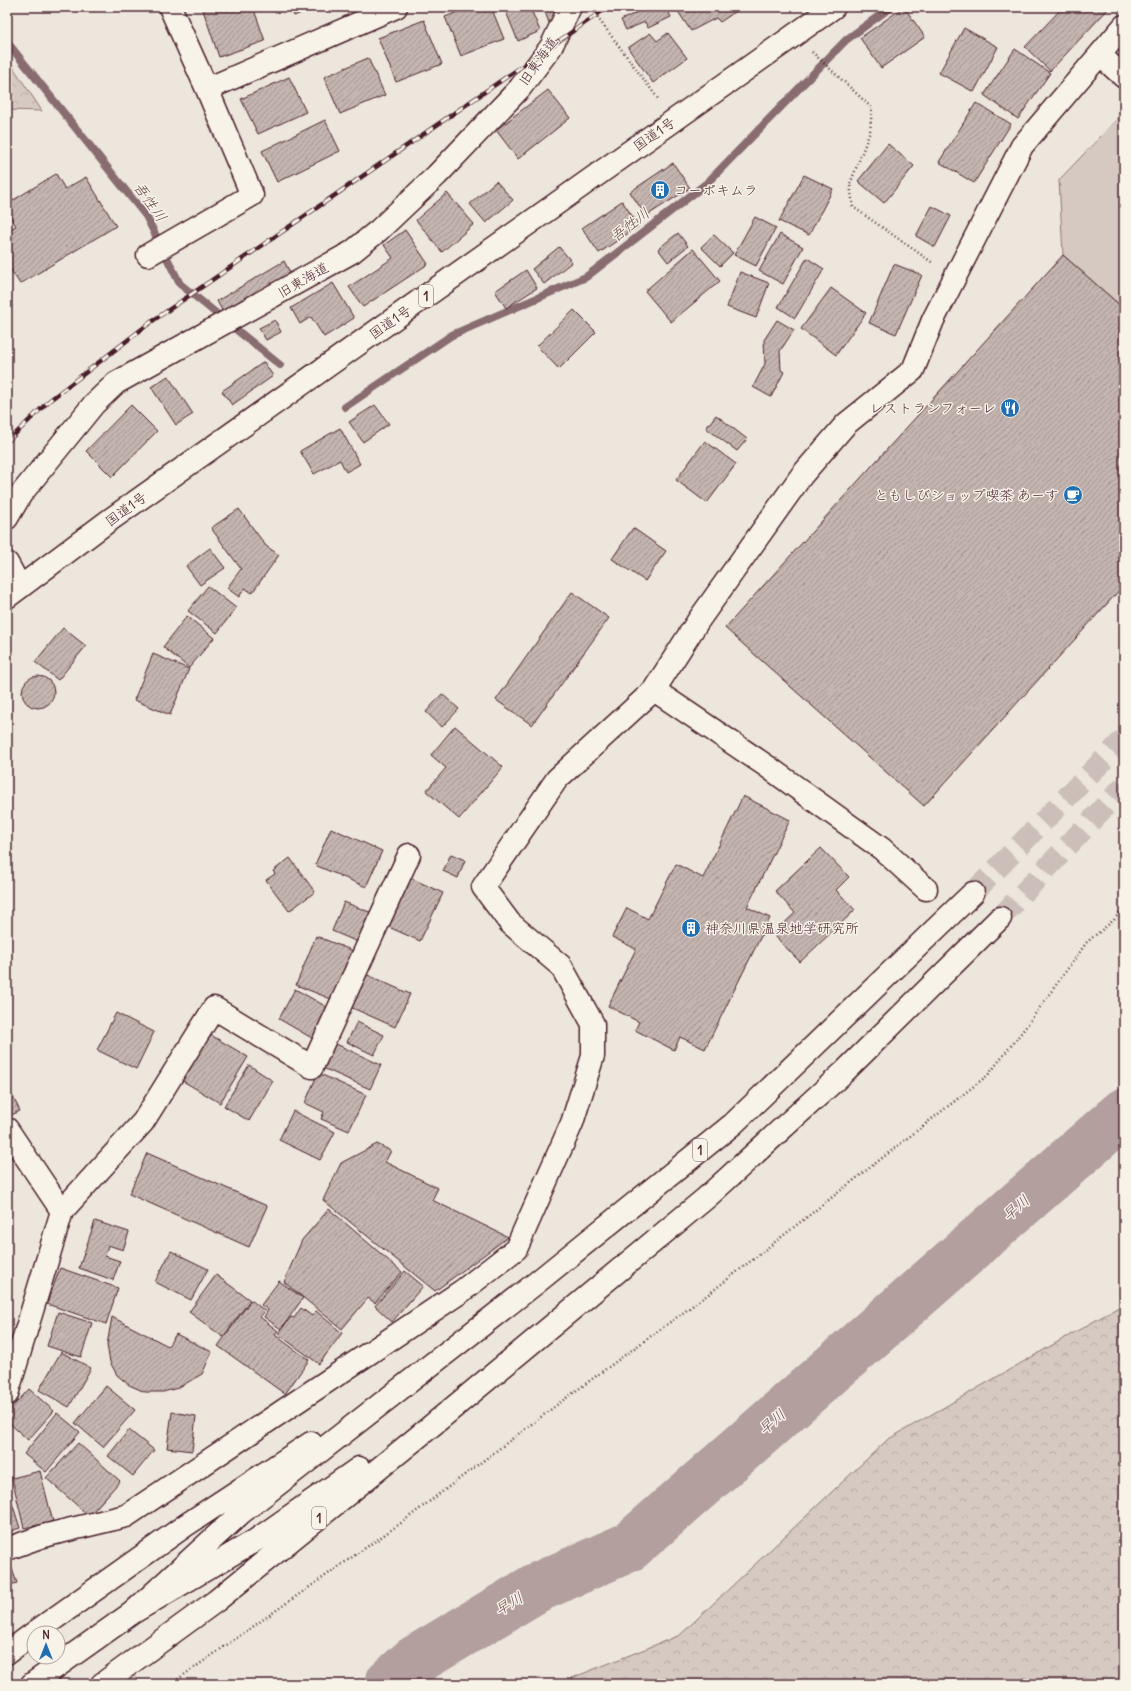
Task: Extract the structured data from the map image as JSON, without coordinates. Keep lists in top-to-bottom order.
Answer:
{
  "streets": {
    "main road": ["旧東海道", "国道1号", "1"]
  },
  "water": ["吾性川", "早川"],
  "places": {
    "building": ["コーポキムラ", "神奈川県温泉地学研究所"],
    "restaurant": ["レストランフォーレ"],
    "cafe": ["ともしびショップ喫茶 あーす"]
  },
  "north": "top"
}
